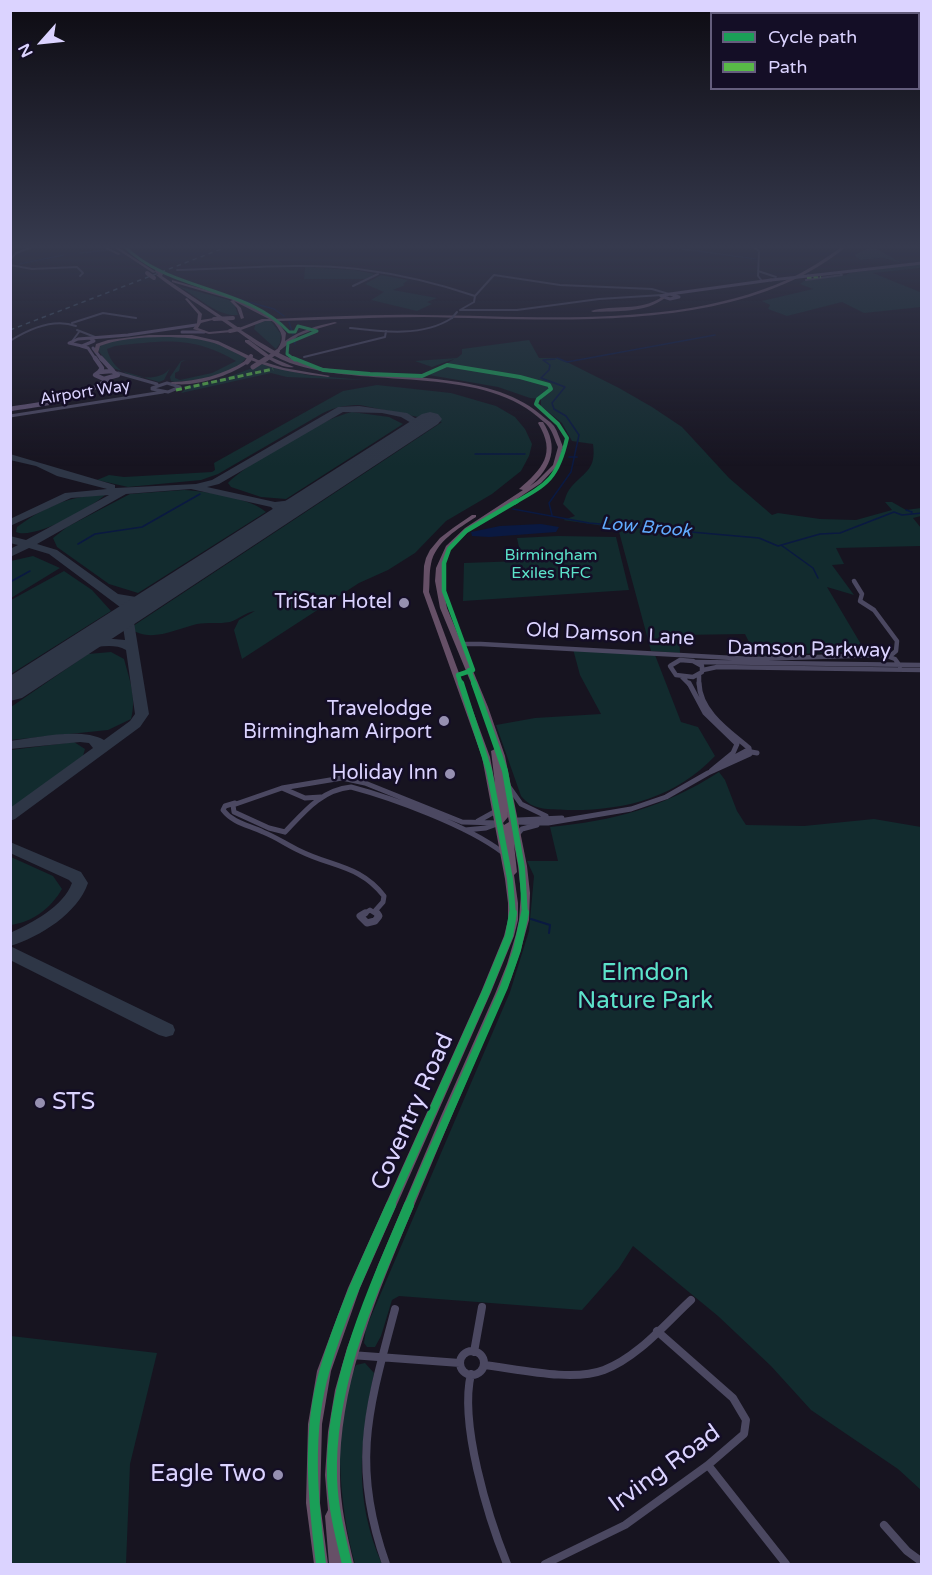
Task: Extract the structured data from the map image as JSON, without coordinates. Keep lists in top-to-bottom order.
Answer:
{
  "streets": {
    "highway": ["Coventry Road"],
    "street": [
      "Airport Way",
      "Old Damson Lane",
      "Damson Parkway",
      "Irving Road"
    ]
  },
  "crossings": [
    ["Old Damson Lane", "Coventry Road"]
  ],
  "water": ["Low Brook"],
  "parks": ["Birmingham Exiles RFC", "Elmdon Nature Park"],
  "places": [
    "TriStar Hotel",
    "Travelodge Birmingham Airport",
    "Holiday Inn",
    "STS",
    "Eagle Two"
  ],
  "legend": ["Cycle path", "Path"],
  "north": "bottom left"
}
